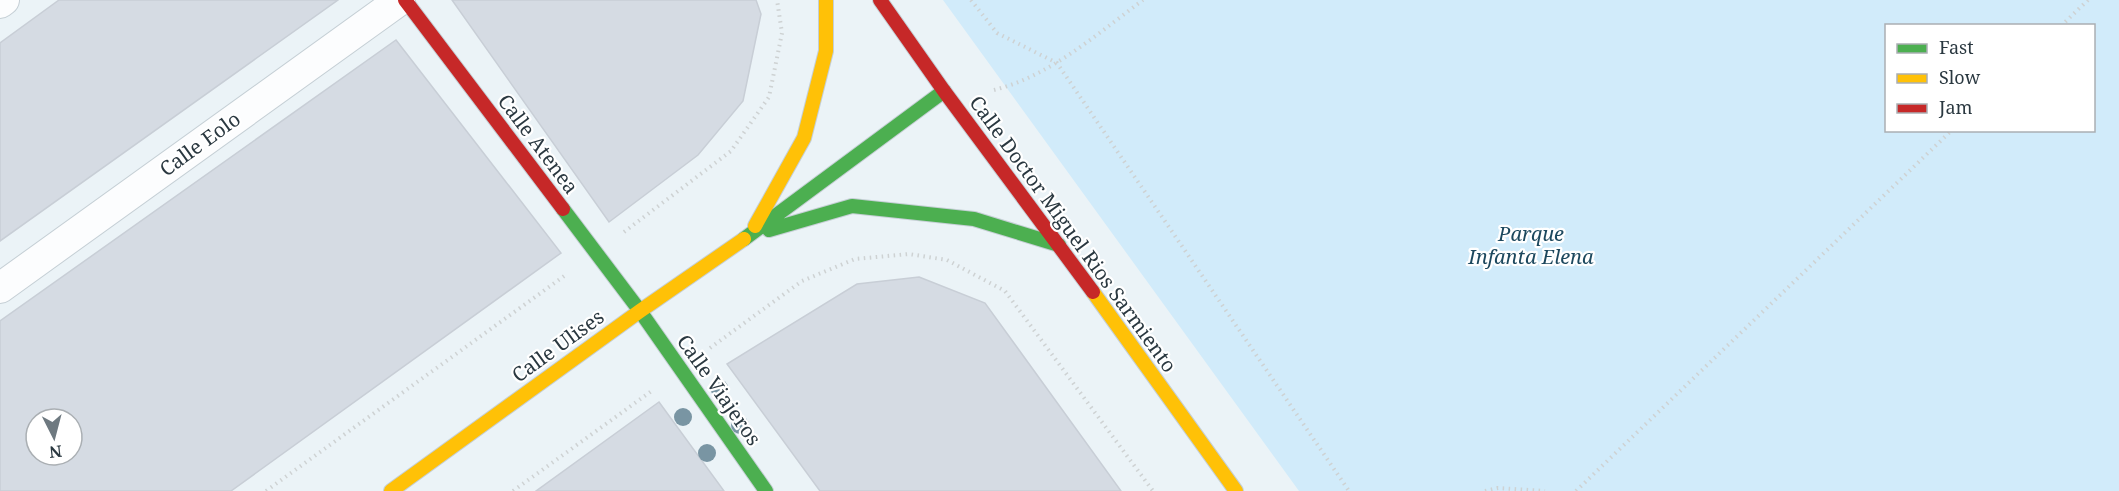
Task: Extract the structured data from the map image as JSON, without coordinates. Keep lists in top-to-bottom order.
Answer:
{
  "streets": {
    "street": [
      "Calle Eolo",
      "Calle Atenea",
      "Calle Doctor Miguel Rios Sarmiento",
      "Calle Ulises",
      "Calle Viajeros"
    ]
  },
  "crossings": [
    ["Calle Eolo", "Calle Atenea"],
    ["Calle Atenea", "Calle Ulises"],
    ["Calle Atenea", "Calle Viajeros"],
    ["Calle Doctor Miguel Rios Sarmiento", "Calle Ulises"],
    ["Calle Ulises", "Calle Viajeros"]
  ],
  "parks": ["Parque Infanta Elena"],
  "legend": ["Fast", "Slow", "Jam"],
  "north": "bottom"
}
